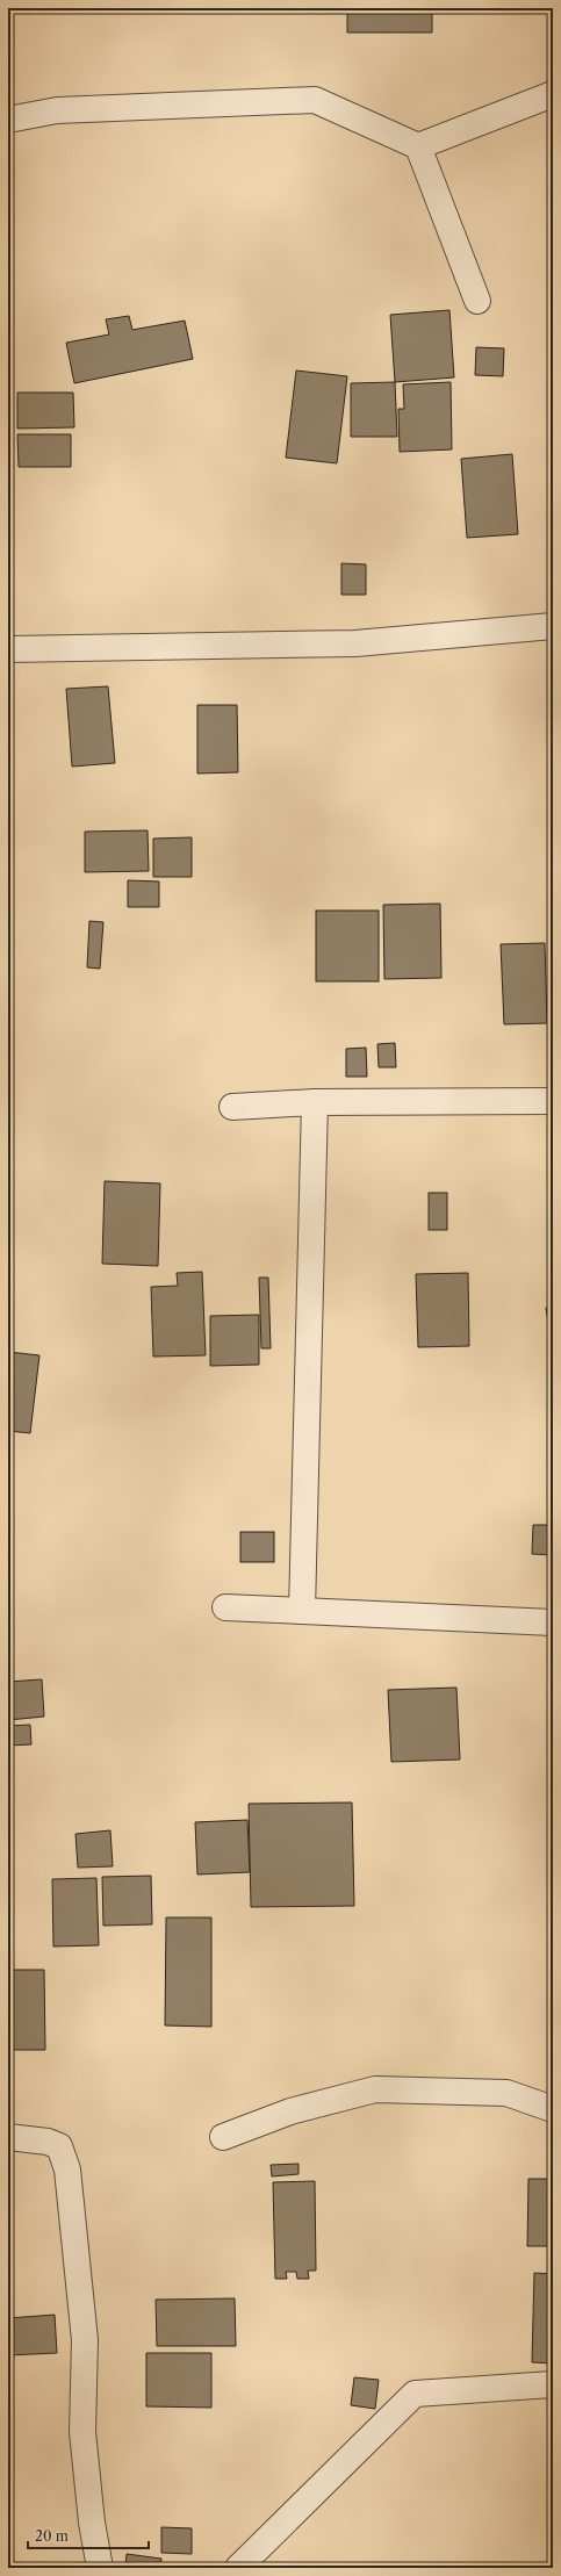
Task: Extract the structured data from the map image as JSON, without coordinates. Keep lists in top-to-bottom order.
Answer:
{
  "scale_bar": "20 m"
}
